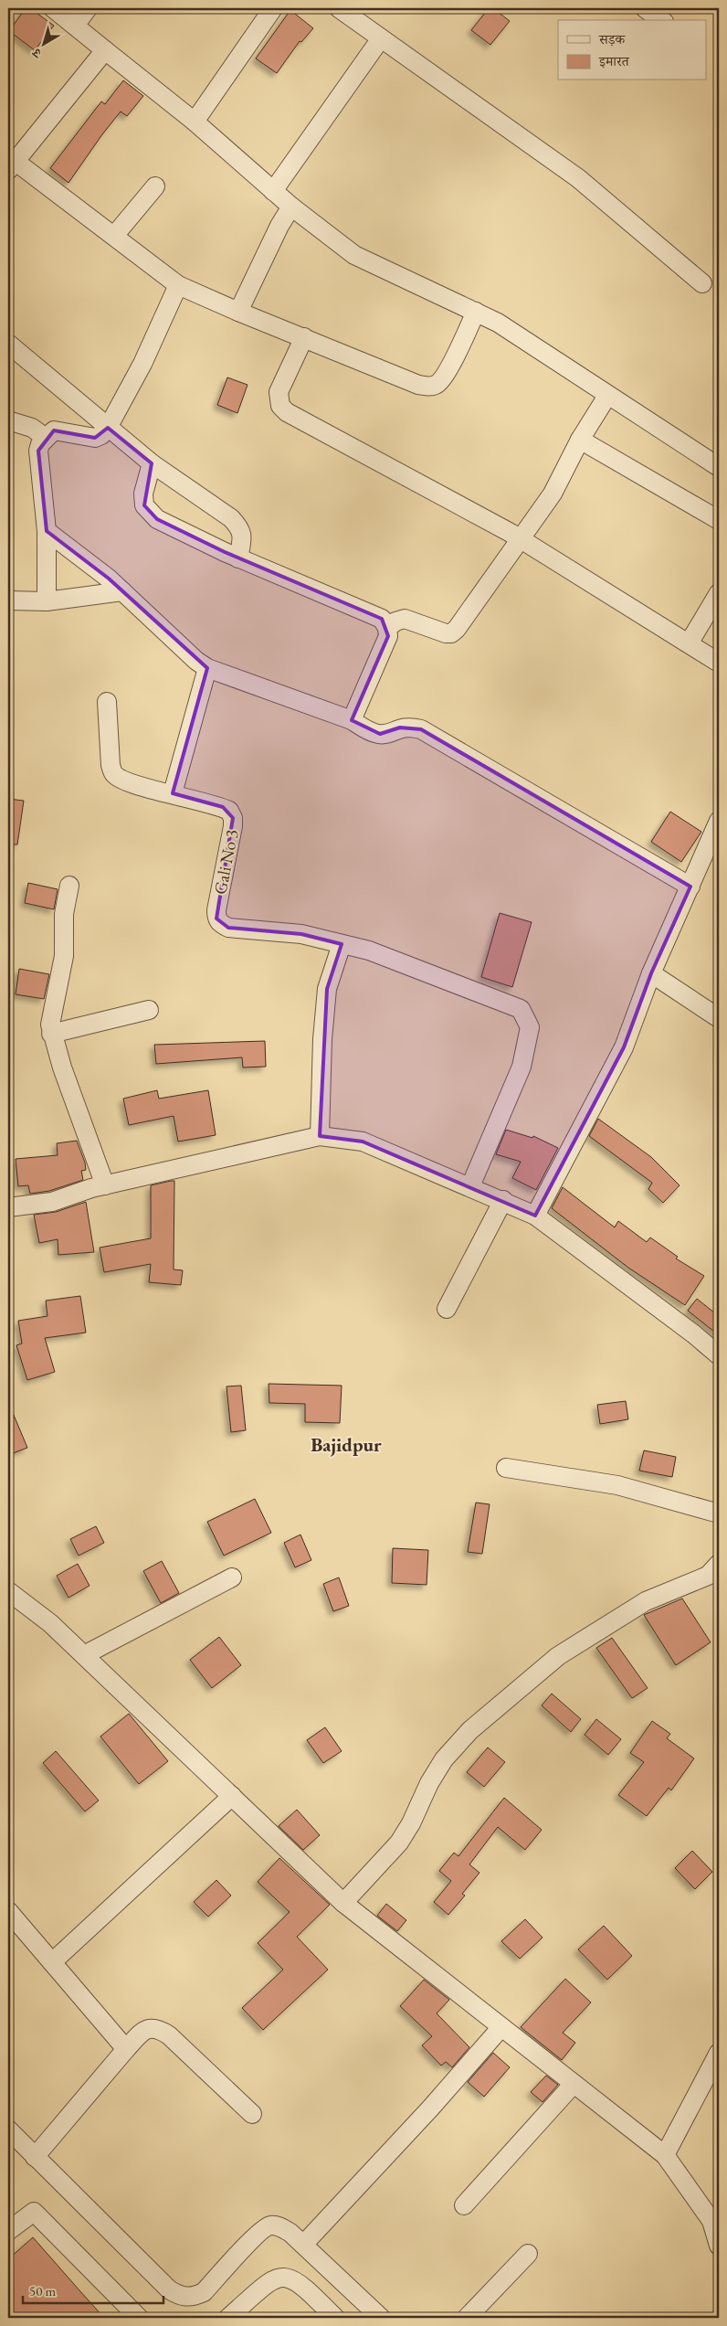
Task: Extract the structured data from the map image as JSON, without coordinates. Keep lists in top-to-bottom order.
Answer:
{
  "streets": {
    "street": ["Gali No 3"]
  },
  "districts": ["Bajidpur"],
  "legend": ["सड़क", "इमारत"],
  "scale_bar": "50 m",
  "north": "bottom left"
}
